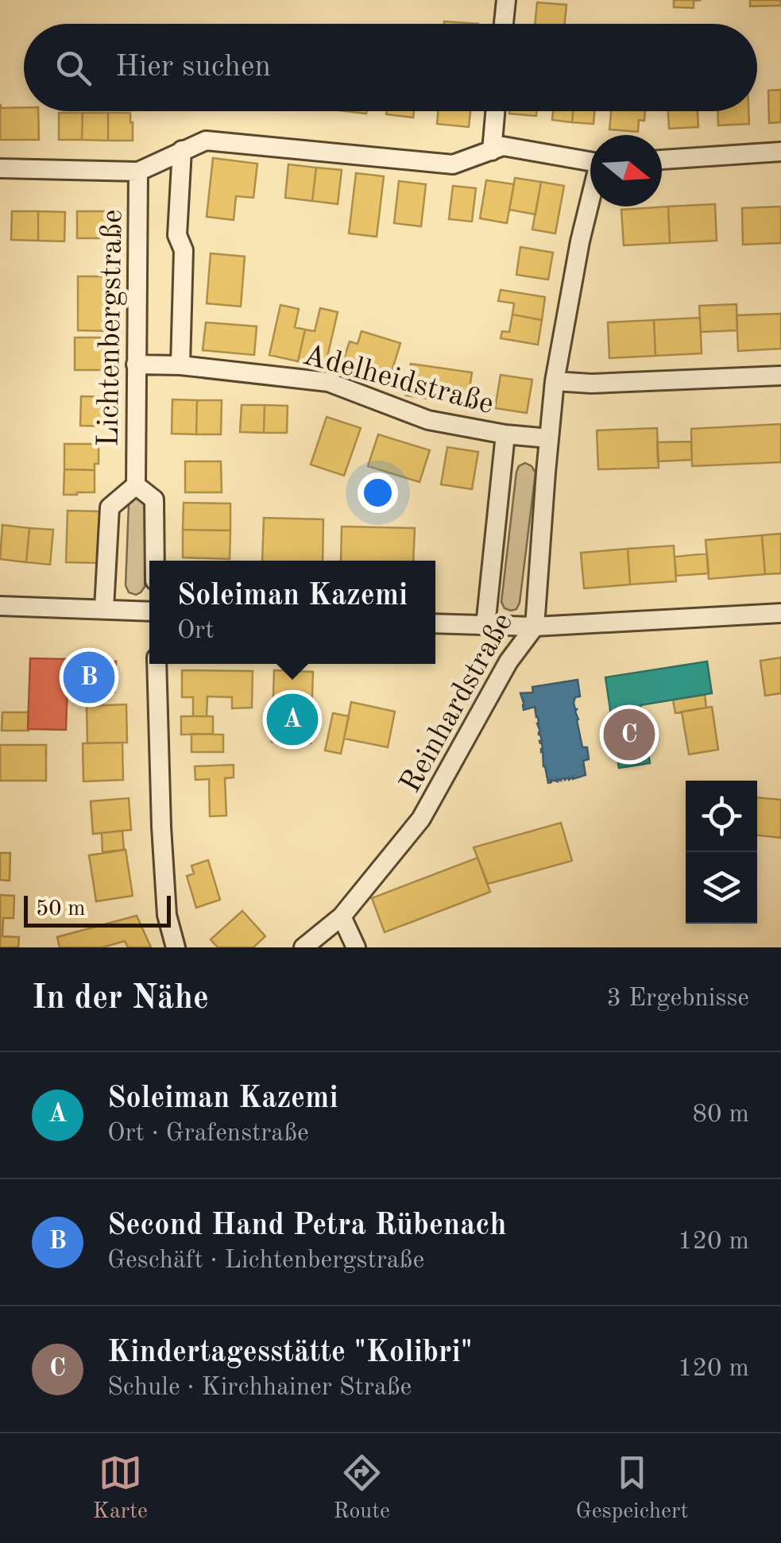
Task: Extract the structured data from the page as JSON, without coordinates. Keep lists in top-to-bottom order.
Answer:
{
  "streets": {
    "street": ["Lichtenbergstraße", "Adelheidstraße", "Reinhardstraße"]
  },
  "crossings": [
    ["Lichtenbergstraße", "Adelheidstraße"],
    ["Adelheidstraße", "Reinhardstraße"]
  ],
  "scale_bar": "50 m",
  "north": "right",
  "page": {
    "search": "Hier suchen",
    "popup": ["Soleiman Kazemi", "Ort"],
    "pins": ["B", "A", "C"],
    "scale": "50 m",
    "heading": ["In der Nähe", "3 Ergebnisse"],
    "list": [
      {
        "mark": "A",
        "name": "Soleiman Kazemi",
        "note": "Ort · Grafenstraße",
        "value": "80 m"
      },
      {
        "mark": "B",
        "name": "Second Hand Petra Rübenach",
        "note": "Geschäft · Lichtenbergstraße",
        "value": "120 m"
      },
      {
        "mark": "C",
        "name": "Kindertagesstätte \"Kolibri\"",
        "note": "Schule · Kirchhainer Straße",
        "value": "120 m"
      }
    ],
    "nav": ["Karte", "Route", "Gespeichert"]
  }
}
